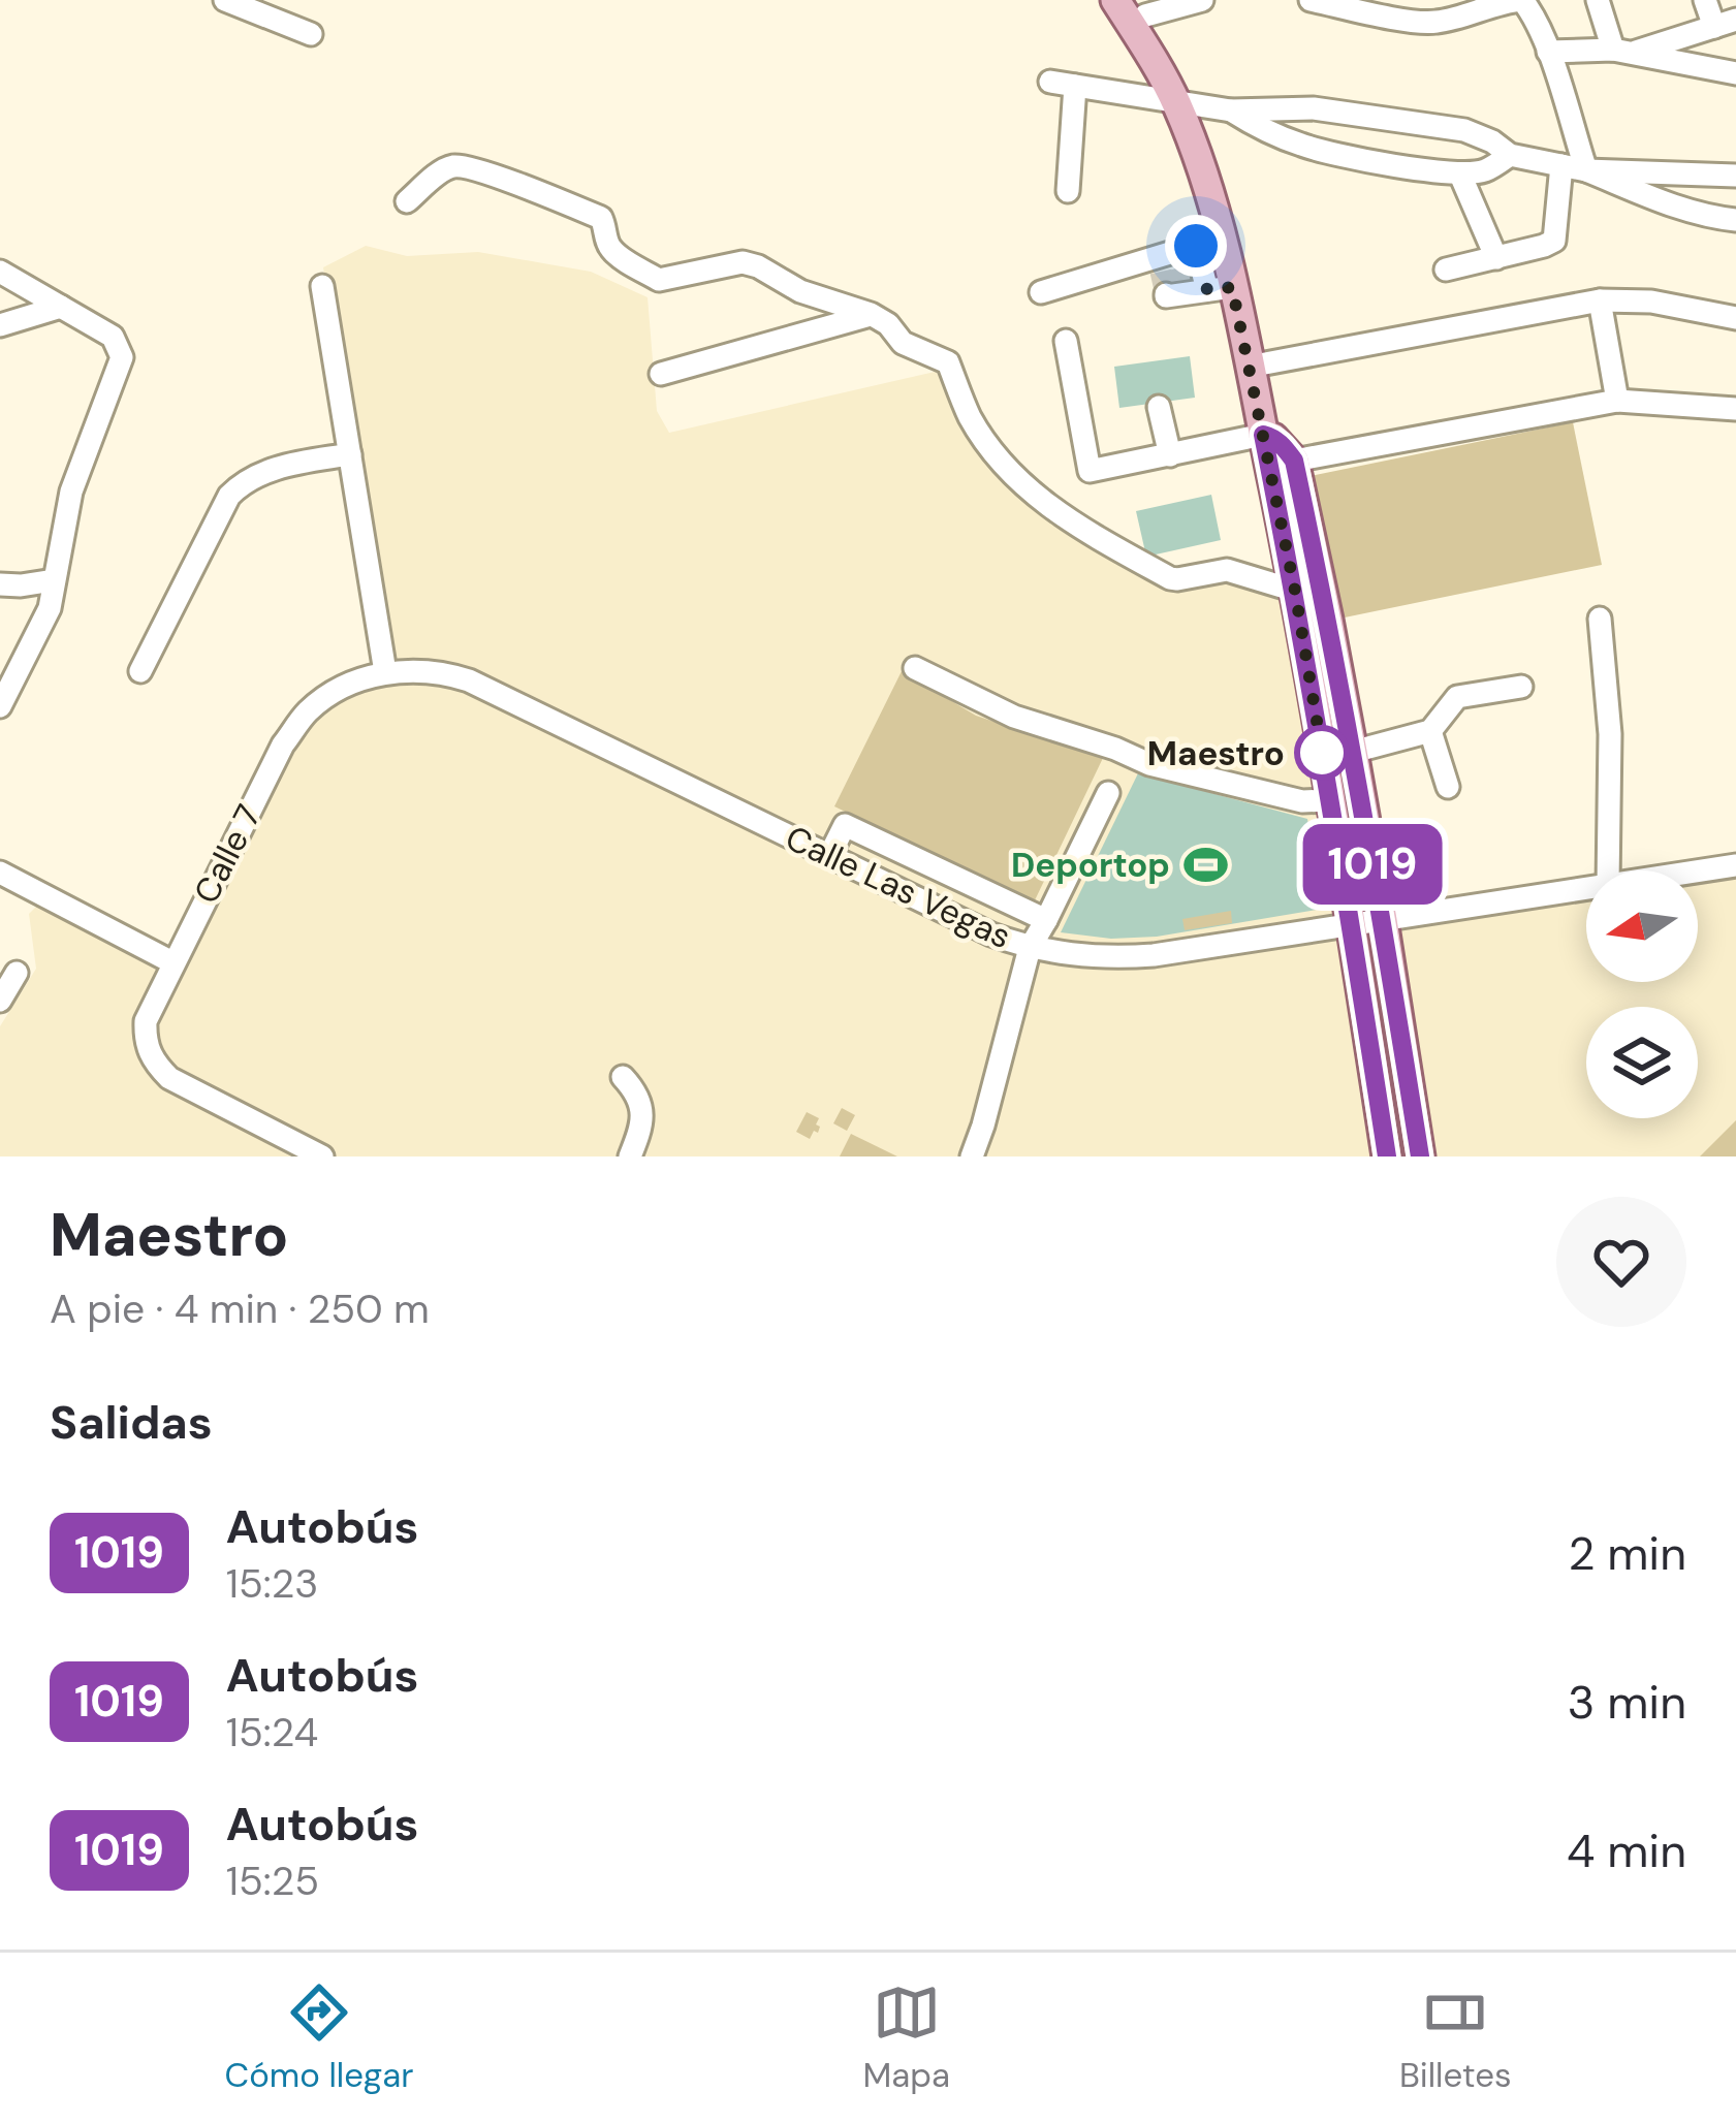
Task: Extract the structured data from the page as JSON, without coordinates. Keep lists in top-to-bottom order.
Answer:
{
  "streets": {
    "street": ["Calle 7", "Calle Las Vegas"]
  },
  "crossings": [
    ["Calle 7", "Calle Las Vegas"]
  ],
  "places": {
    "other": ["Maestro"],
    "sports": ["Deportop"]
  },
  "lines": ["bus line 1019"],
  "north": "left",
  "page": {
    "on_map": "1019",
    "heading": [
      ["Maestro", "A pie · 4 min · 250 m"],
      "Salidas"
    ],
    "list": [
      {
        "mark": "1019",
        "name": "Autobús",
        "note": "15:23",
        "value": "2 min"
      },
      {
        "mark": "1019",
        "name": "Autobús",
        "note": "15:24",
        "value": "3 min"
      },
      {
        "mark": "1019",
        "name": "Autobús",
        "note": "15:25",
        "value": "4 min"
      }
    ],
    "tabs": ["Cómo llegar", "Mapa", "Billetes"]
  }
}
